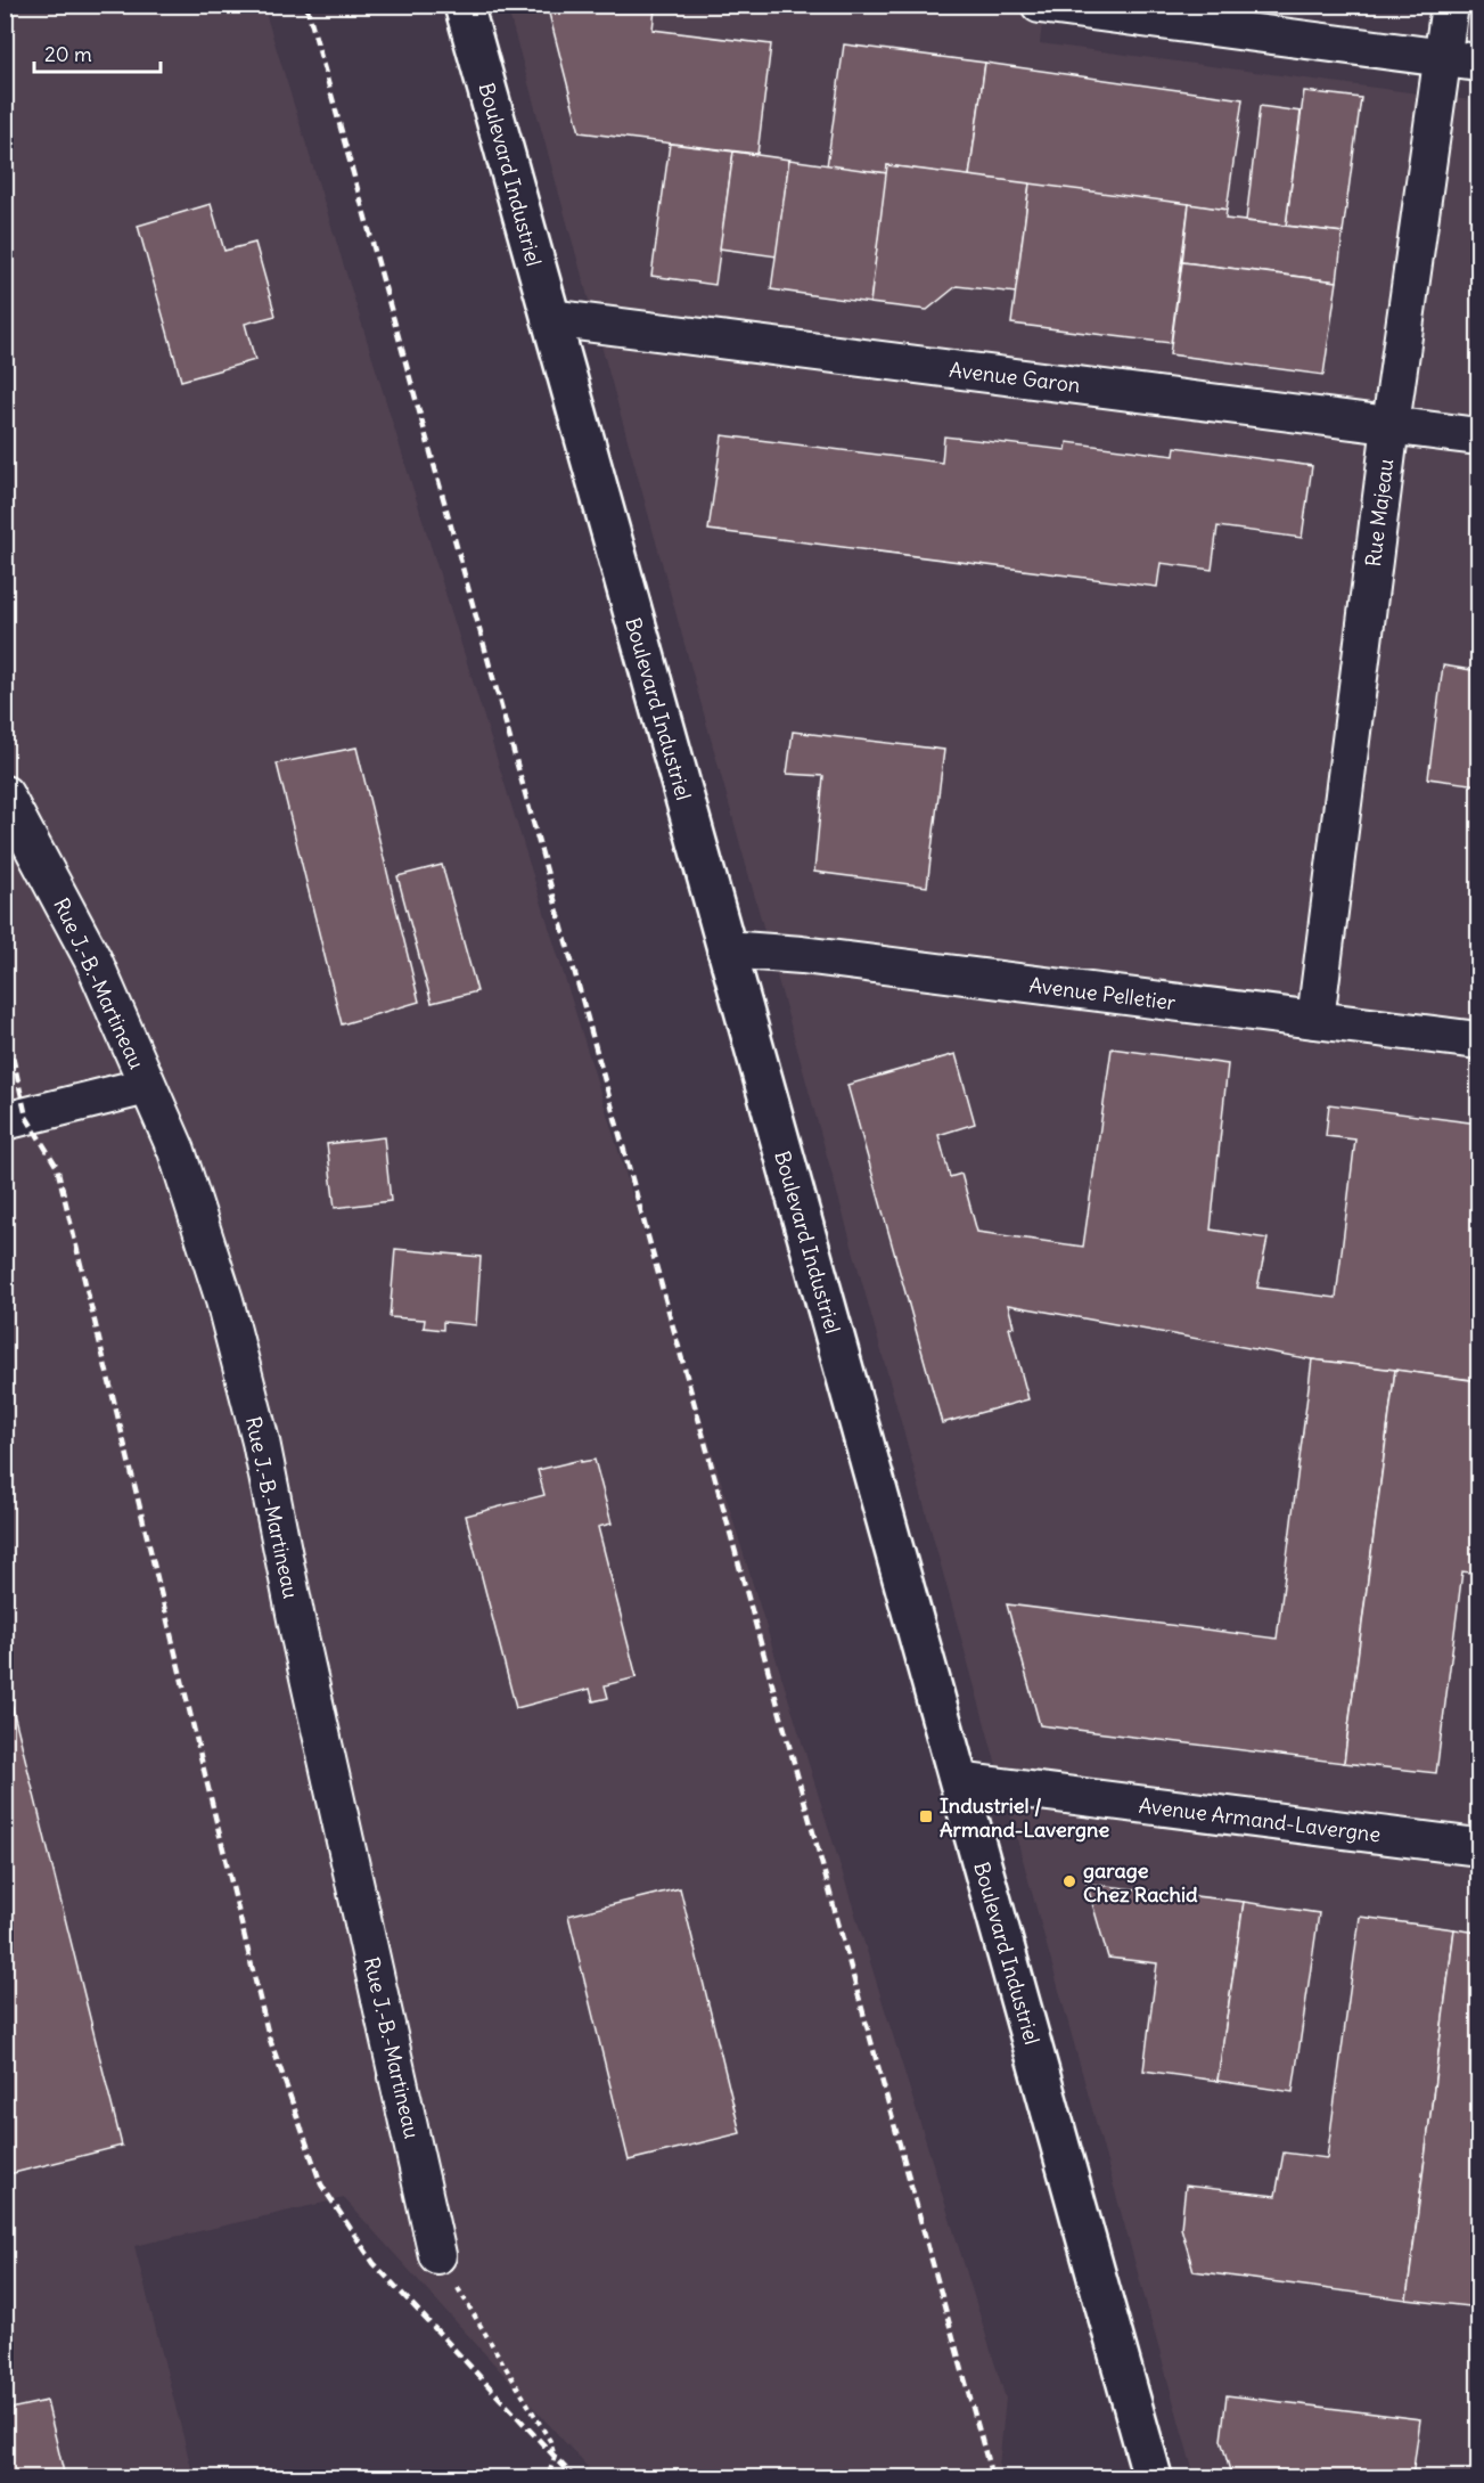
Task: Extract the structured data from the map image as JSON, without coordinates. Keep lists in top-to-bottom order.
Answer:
{
  "streets": {
    "street": [
      "Boulevard Industriel",
      "Avenue Garon",
      "Rue Majeau",
      "Rue J.-B.-Martineau",
      "Avenue Pelletier",
      "Avenue Armand-Lavergne"
    ]
  },
  "crossings": [
    ["Boulevard Industriel", "Avenue Garon"],
    ["Boulevard Industriel", "Avenue Pelletier"],
    ["Boulevard Industriel", "Avenue Armand-Lavergne"],
    ["Avenue Garon", "Rue Majeau"],
    ["Rue Majeau", "Avenue Pelletier"]
  ],
  "places": {
    "transit": ["Industriel / Armand-Lavergne"],
    "other": ["garage Chez Rachid"]
  },
  "scale_bar": "20 m"
}
